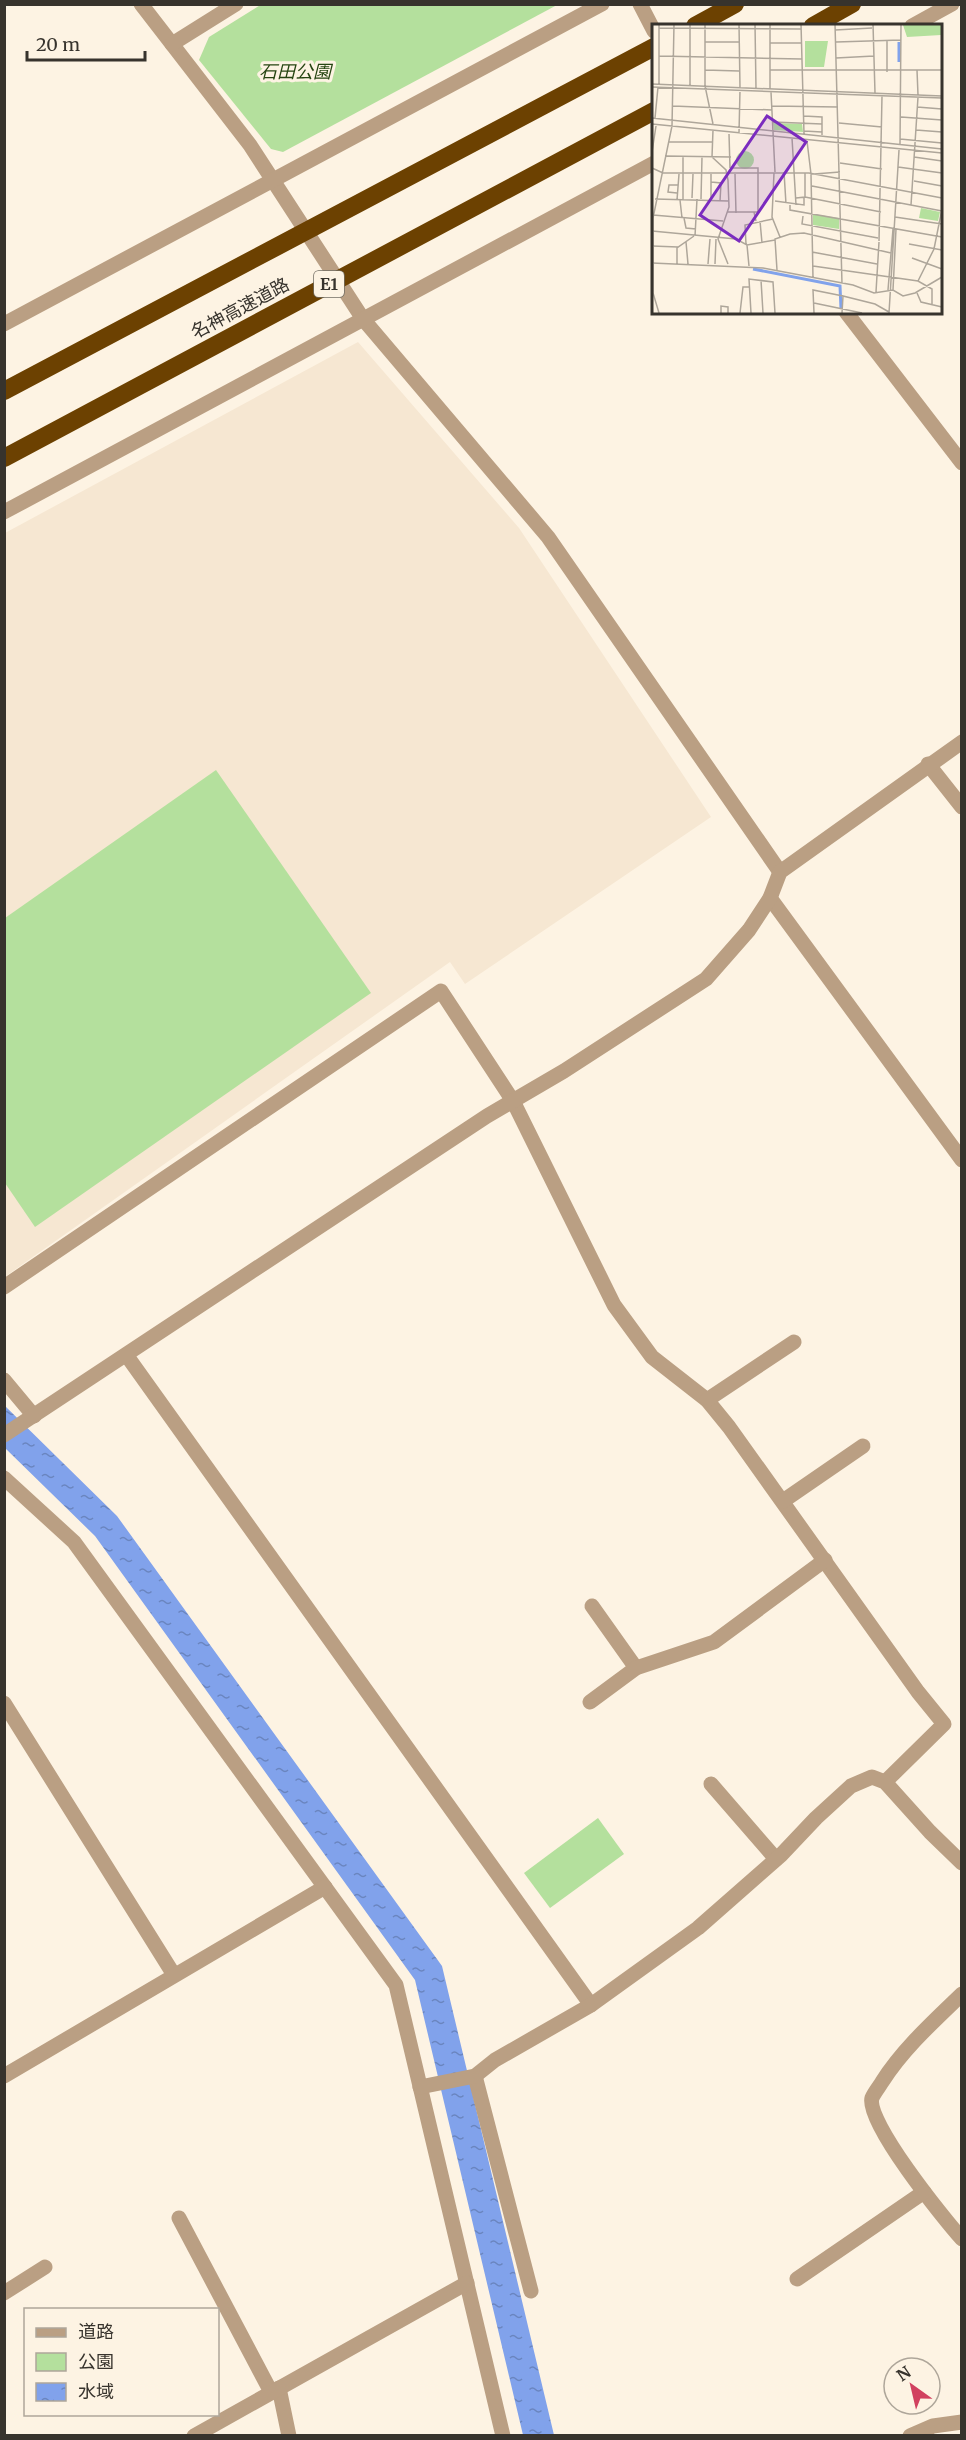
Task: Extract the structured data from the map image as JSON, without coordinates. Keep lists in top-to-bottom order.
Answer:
{
  "streets": {
    "highway": ["E1", "名神高速道路"]
  },
  "parks": ["石田公園"],
  "legend": ["道路", "公園", "水域"],
  "scale_bar": "20 m",
  "north": "top left"
}
